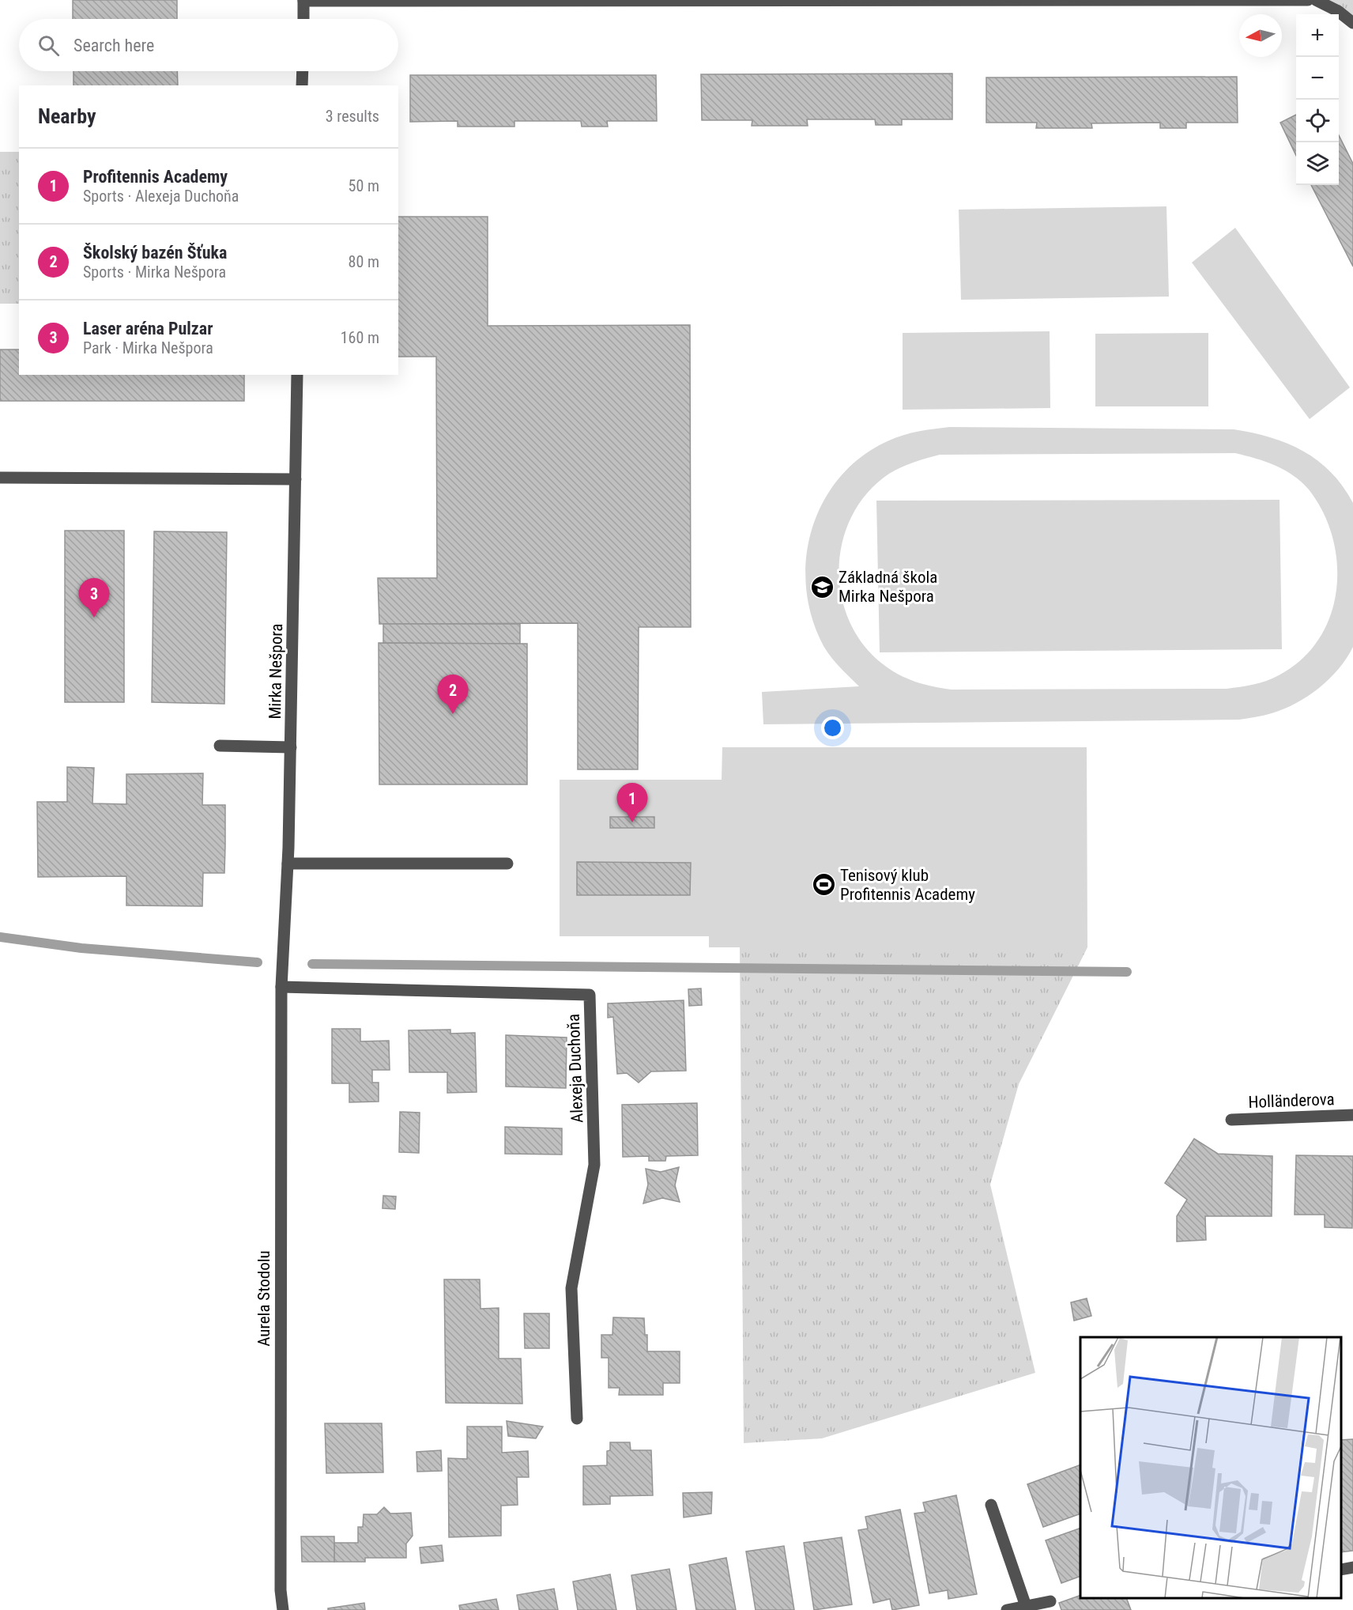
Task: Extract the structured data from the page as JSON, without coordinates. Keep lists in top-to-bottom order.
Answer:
{
  "streets": {
    "street": [
      "Mirka Nešpora",
      "Alexeja Duchoňa",
      "Holländerova",
      "Aurela Stodolu"
    ]
  },
  "crossings": [
    ["Mirka Nešpora", "Alexeja Duchoňa"],
    ["Mirka Nešpora", "Aurela Stodolu"],
    ["Alexeja Duchoňa", "Aurela Stodolu"]
  ],
  "places": {
    "school or university": ["Základná škola Mirka Nešpora"],
    "sports": ["Tenisový klub Profitennis Academy"]
  },
  "north": "left",
  "page": {
    "map_buttons": ["+", "−"],
    "search": "Search here",
    "heading": ["Nearby", "3 results"],
    "list": [
      {
        "mark": "1",
        "name": "Profitennis Academy",
        "note": "Sports · Alexeja Duchoňa",
        "value": "50 m"
      },
      {
        "mark": "2",
        "name": "Školský bazén Šťuka",
        "note": "Sports · Mirka Nešpora",
        "value": "80 m"
      },
      {
        "mark": "3",
        "name": "Laser aréna Pulzar",
        "note": "Park · Mirka Nešpora",
        "value": "160 m"
      }
    ],
    "pins": ["3", "2", "1"]
  }
}
